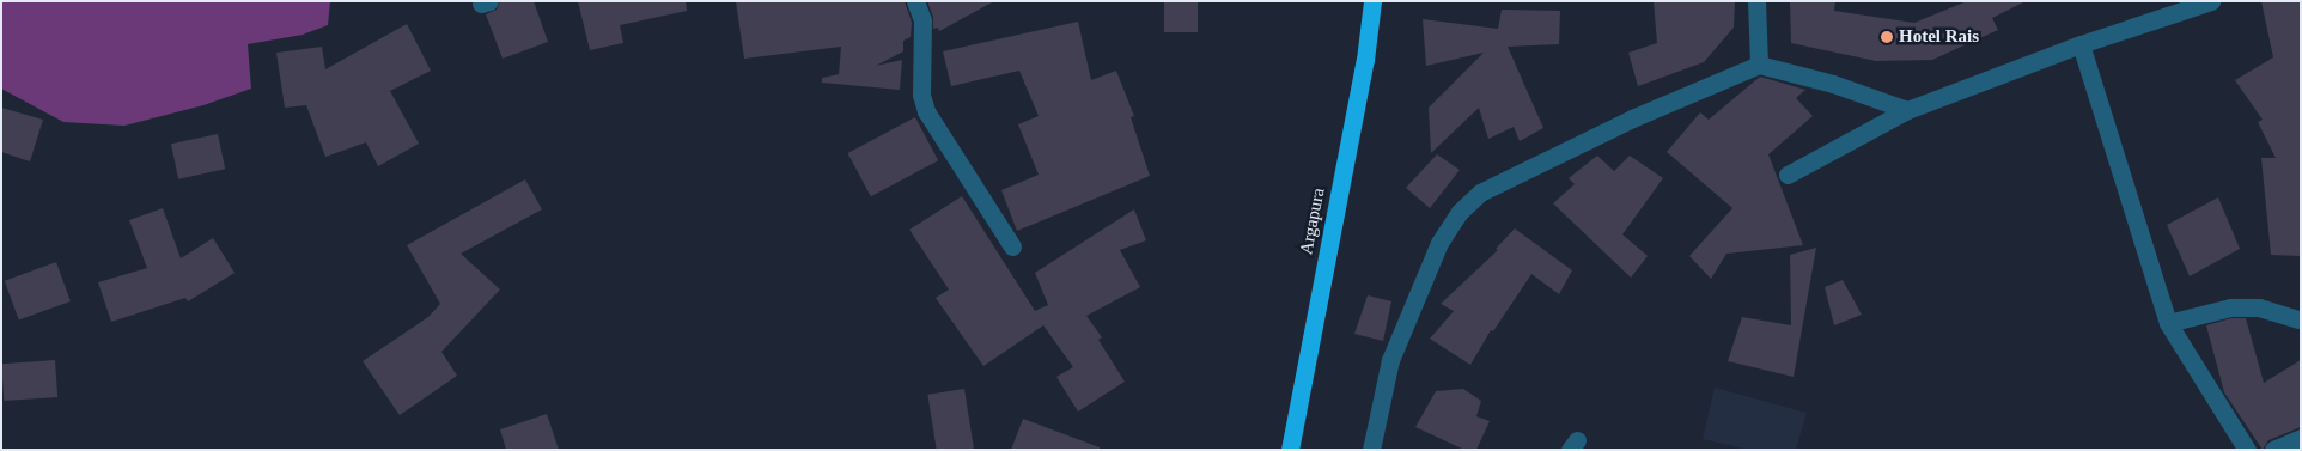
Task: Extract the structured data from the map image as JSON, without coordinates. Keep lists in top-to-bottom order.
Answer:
{
  "streets": {
    "highway": ["Argapura"]
  },
  "places": ["Hotel Rais"]
}
